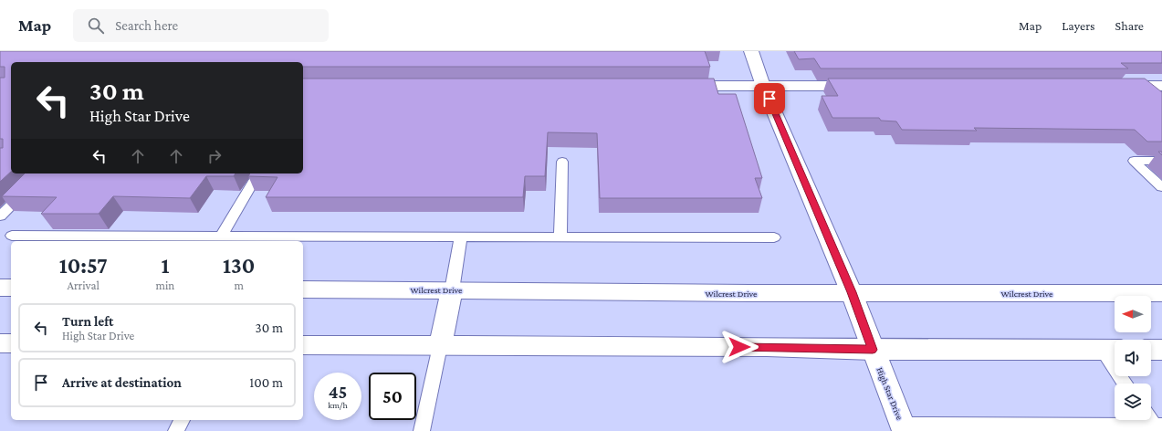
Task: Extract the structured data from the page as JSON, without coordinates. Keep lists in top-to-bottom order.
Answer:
{
  "streets": {
    "main road": ["Wilcrest Drive", "High Star Drive"]
  },
  "crossings": [
    ["Wilcrest Drive", "High Star Drive"]
  ],
  "north": "left",
  "page": {
    "header": "Map",
    "search": "Search here",
    "nav": ["Map", "Layers", "Share"],
    "turn": ["30 m", "High Star Drive"],
    "eta": [
      "10:57",
      "Arrival",
      "1",
      "min",
      "130",
      "m"
    ],
    "list": [
      {
        "name": "Turn left",
        "note": "High Star Drive",
        "value": "30 m"
      },
      {
        "name": "Arrive at destination",
        "value": "100 m"
      }
    ],
    "speed": "45 km/h",
    "limit": "50"
  }
}
